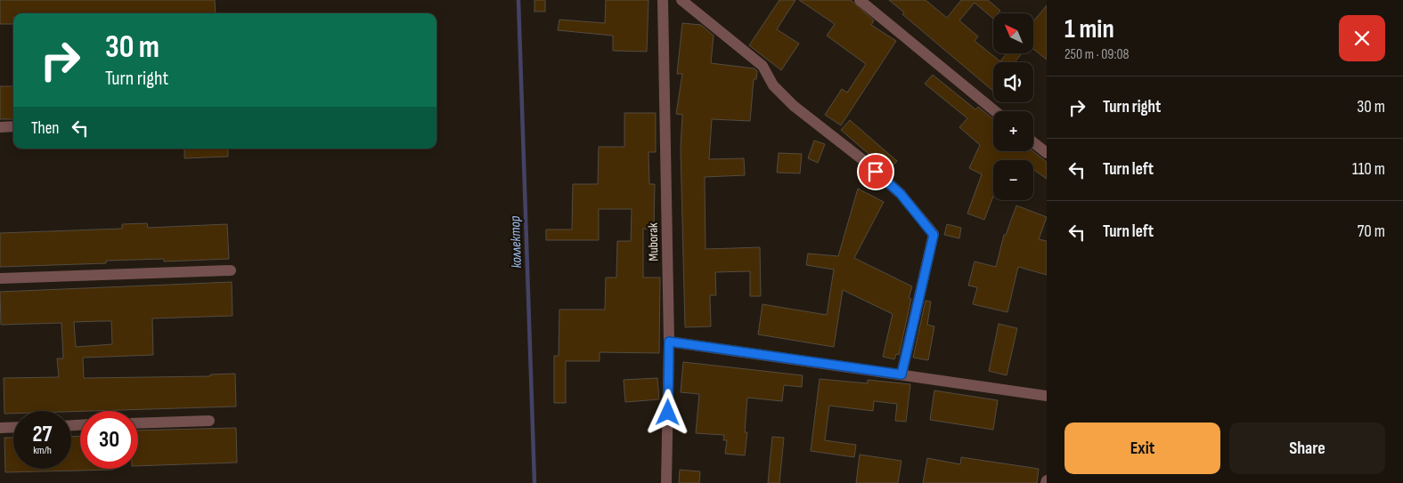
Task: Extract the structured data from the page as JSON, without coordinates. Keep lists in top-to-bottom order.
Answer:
{
  "streets": {
    "street": ["Muborak"]
  },
  "water": ["коллектор"],
  "north": "top left",
  "page": {
    "heading": ["1 min", "250 m · 09:08"],
    "map_buttons": ["+", "−"],
    "turn": ["30 m", "Turn right"],
    "list": [
      {
        "name": "Turn right",
        "value": "30 m"
      },
      {
        "name": "Turn left",
        "value": "110 m"
      },
      {
        "name": "Turn left",
        "value": "70 m"
      }
    ],
    "then": "Then",
    "speed": "27 km/h",
    "limit": "30",
    "buttons": ["Exit", "Share"]
  }
}
